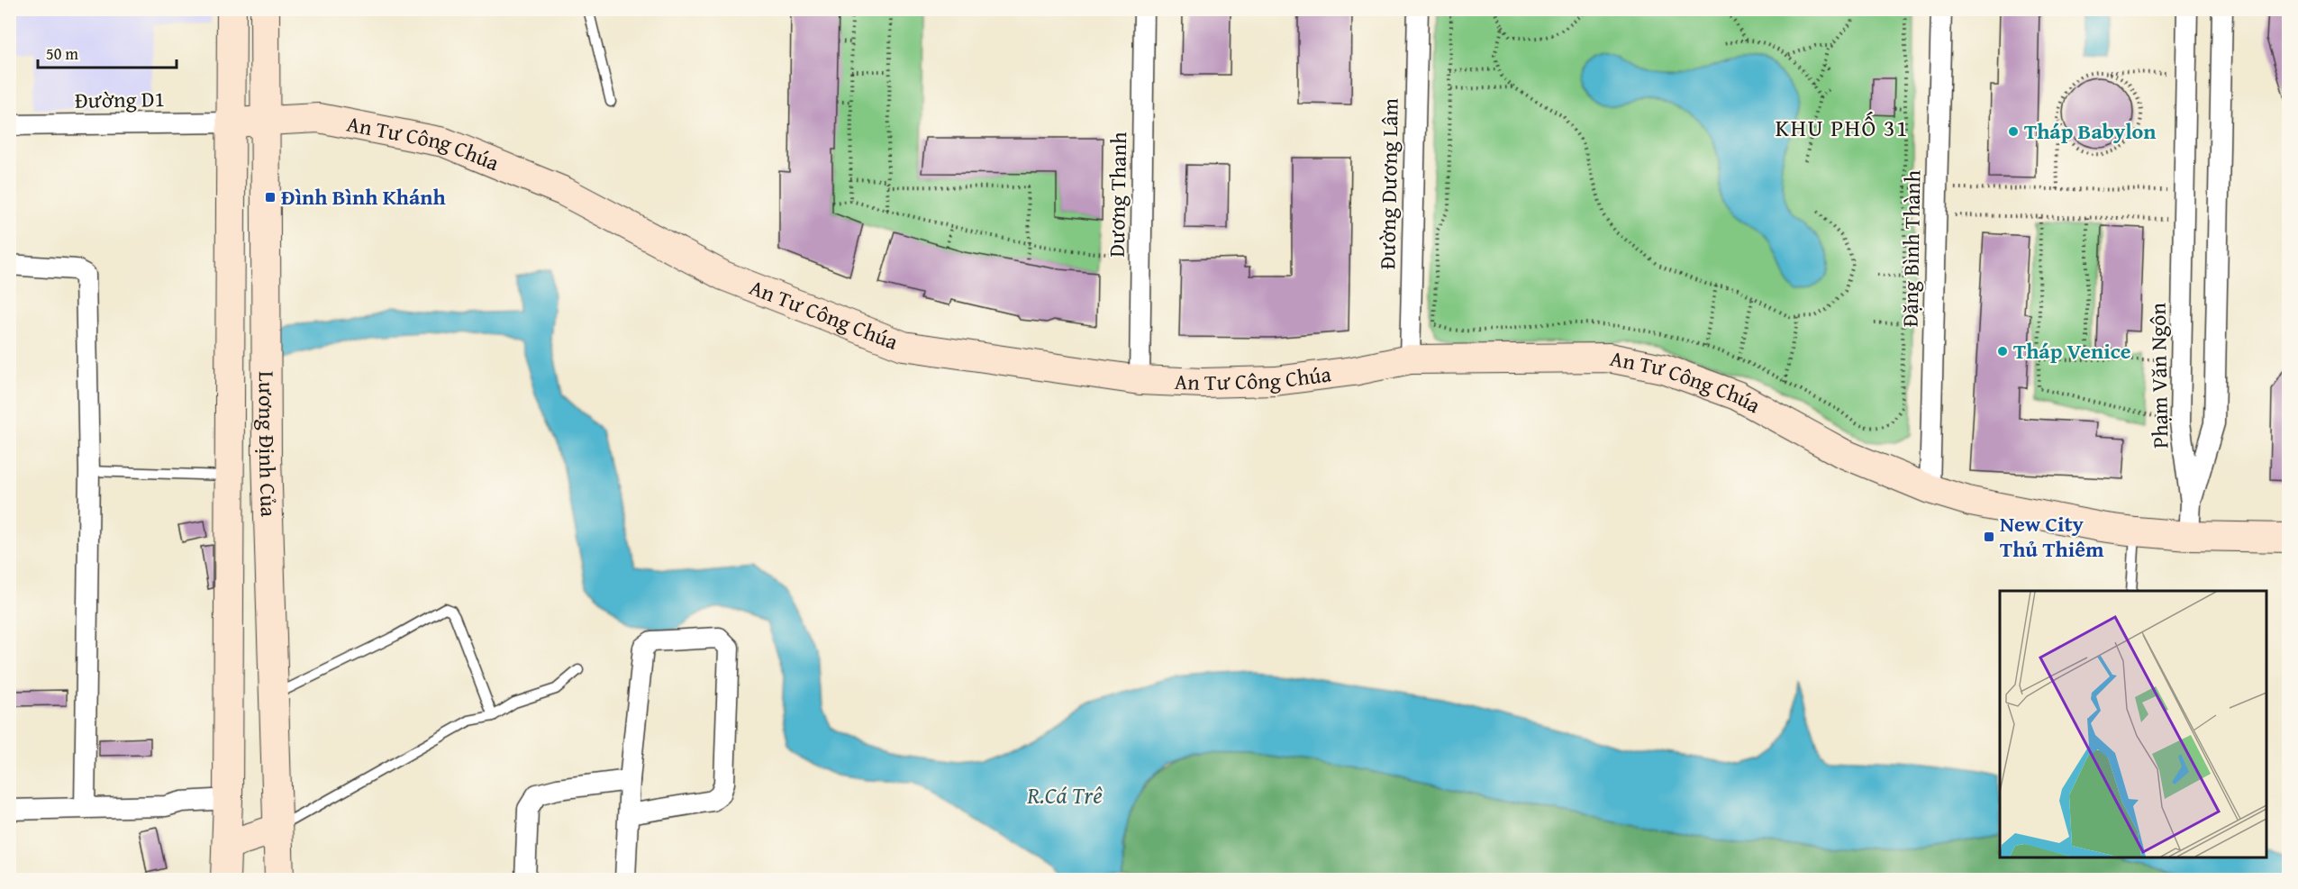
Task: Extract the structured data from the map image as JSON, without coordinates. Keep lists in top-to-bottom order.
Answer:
{
  "streets": {
    "street": [
      "Đường D1",
      "An Tư Công Chúa",
      "Đường Dương Lâm",
      "Dương Thanh",
      "Đặng Bình Thành",
      "Phạm Văn Ngôn",
      "Lương Định Của"
    ]
  },
  "crossings": [
    ["Đường D1", "An Tư Công Chúa"],
    ["Đường D1", "Lương Định Của"],
    ["An Tư Công Chúa", "Đường Dương Lâm"],
    ["An Tư Công Chúa", "Dương Thanh"],
    ["An Tư Công Chúa", "Đặng Bình Thành"],
    ["An Tư Công Chúa", "Lương Định Của"]
  ],
  "districts": ["KHU PHỐ 31"],
  "water": ["R.Cá Trê"],
  "places": {
    "other": ["Tháp Babylon", "Tháp Venice"],
    "transit": ["Đình Bình Khánh", "New City Thủ Thiêm"]
  },
  "scale_bar": "50 m"
}
